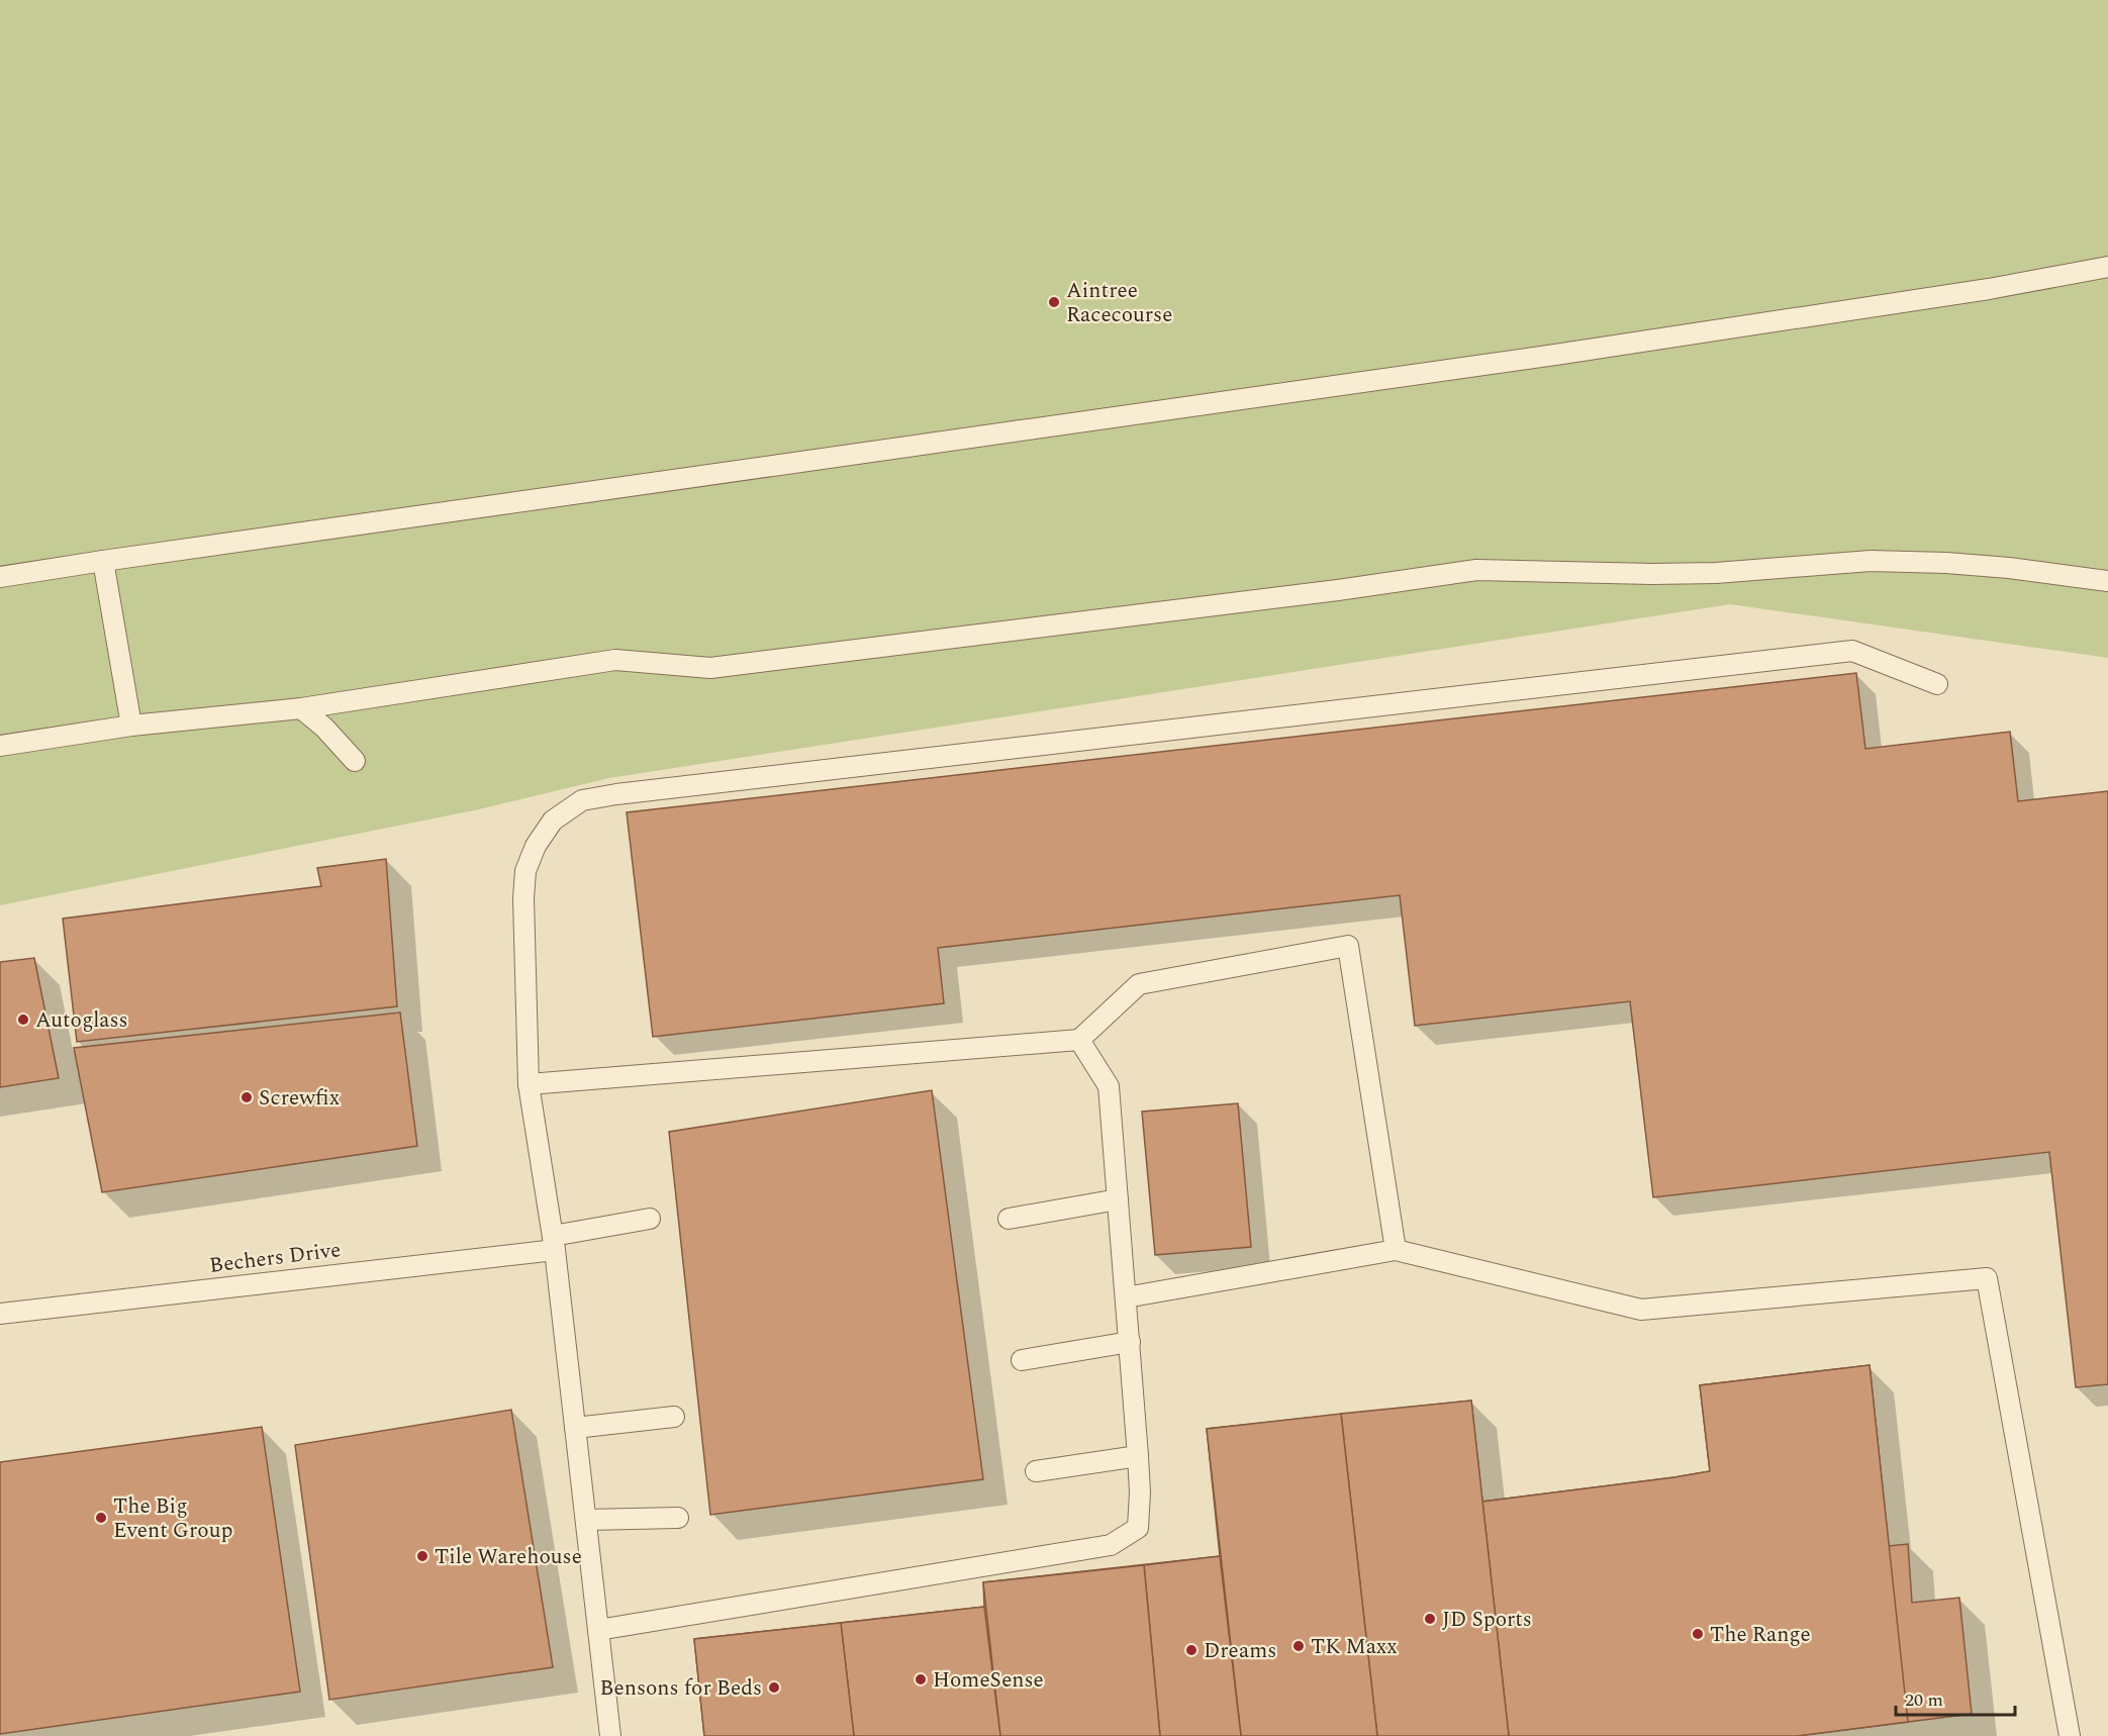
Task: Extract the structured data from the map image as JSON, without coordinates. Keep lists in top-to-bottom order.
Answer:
{
  "streets": {
    "lane": ["Bechers Drive"]
  },
  "places": [
    "Aintree Racecourse",
    "Autoglass",
    "Screwfix",
    "The Big Event Group",
    "Tile Warehouse",
    "JD Sports",
    "The Range",
    "TK Maxx",
    "Dreams",
    "HomeSense",
    "Bensons for Beds"
  ],
  "scale_bar": "20 m"
}
